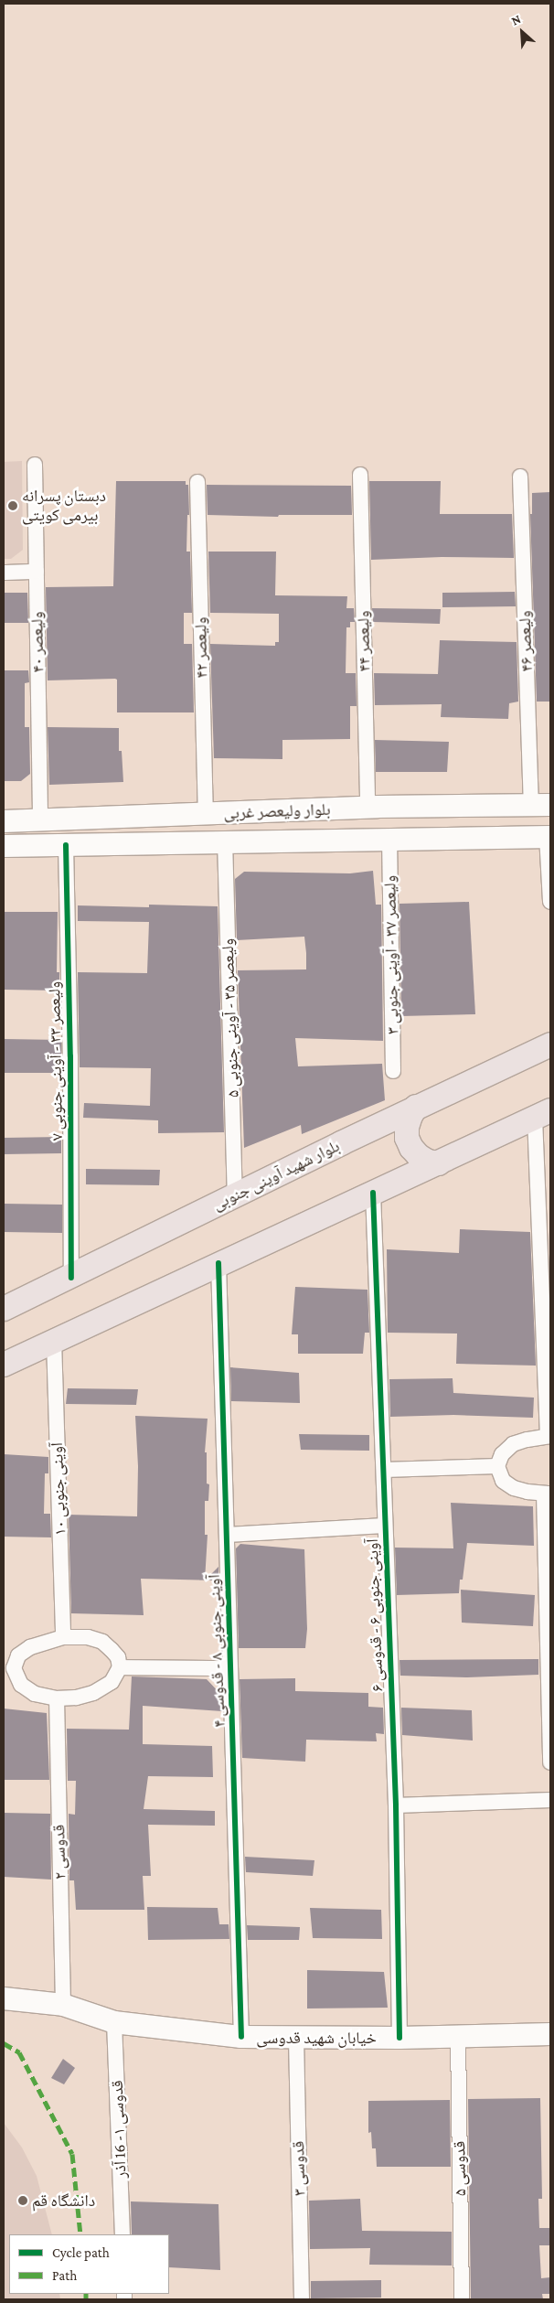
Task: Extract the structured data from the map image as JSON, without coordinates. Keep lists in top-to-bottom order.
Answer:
{
  "streets": {
    "main road": ["بلوار ولیعصر غربی", "بلوار شهید آوینی جنوبی", "خیابان شهید قدوسی"],
    "street": [
      "ولیعصر ۴۴",
      "ولیعصر ۴۶",
      "ولیعصر ۴۰",
      "ولیعصر ۴۲",
      "ولیعصر ۳۷ - آوینی جنوبی ۳",
      "ولیعصر ۳۵ - آوینی جنوبی ۵",
      "ولیعصر ۳۳ - آوینی جنوبی ۷",
      "آوینی جنوبی ۱۰",
      "آوینی جنوبی ۶ - قدوسی ۶",
      "آوینی جنوبی ۸ - قدوسی ۴",
      "قدوسی ۲",
      "قدوسی ۱- 16 آذر",
      "قدوسی ۳",
      "قدوسی ۵"
    ]
  },
  "crossings": [
    ["ولیعصر ۴۴", "بلوار ولیعصر غربی"],
    ["ولیعصر ۴۶", "بلوار ولیعصر غربی"],
    ["ولیعصر ۴۰", "بلوار ولیعصر غربی"],
    ["ولیعصر ۴۲", "بلوار ولیعصر غربی"],
    ["بلوار ولیعصر غربی", "ولیعصر ۳۷ - آوینی جنوبی ۳"],
    ["بلوار ولیعصر غربی", "ولیعصر ۳۵ - آوینی جنوبی ۵"],
    ["بلوار ولیعصر غربی", "ولیعصر ۳۳ - آوینی جنوبی ۷"],
    ["ولیعصر ۳۵ - آوینی جنوبی ۵", "بلوار شهید آوینی جنوبی"],
    ["ولیعصر ۳۳ - آوینی جنوبی ۷", "بلوار شهید آوینی جنوبی"],
    ["آوینی جنوبی ۶ - قدوسی ۶", "خیابان شهید قدوسی"],
    ["آوینی جنوبی ۸ - قدوسی ۴", "خیابان شهید قدوسی"],
    ["قدوسی ۲", "خیابان شهید قدوسی"],
    ["خیابان شهید قدوسی", "قدوسی ۱- 16 آذر"],
    ["خیابان شهید قدوسی", "قدوسی ۳"],
    ["خیابان شهید قدوسی", "قدوسی ۵"]
  ],
  "places": ["دبستان پسرانه بیرمی کویتی", "دانشگاه قم"],
  "legend": ["Cycle path", "Path"],
  "north": "top left"
}
